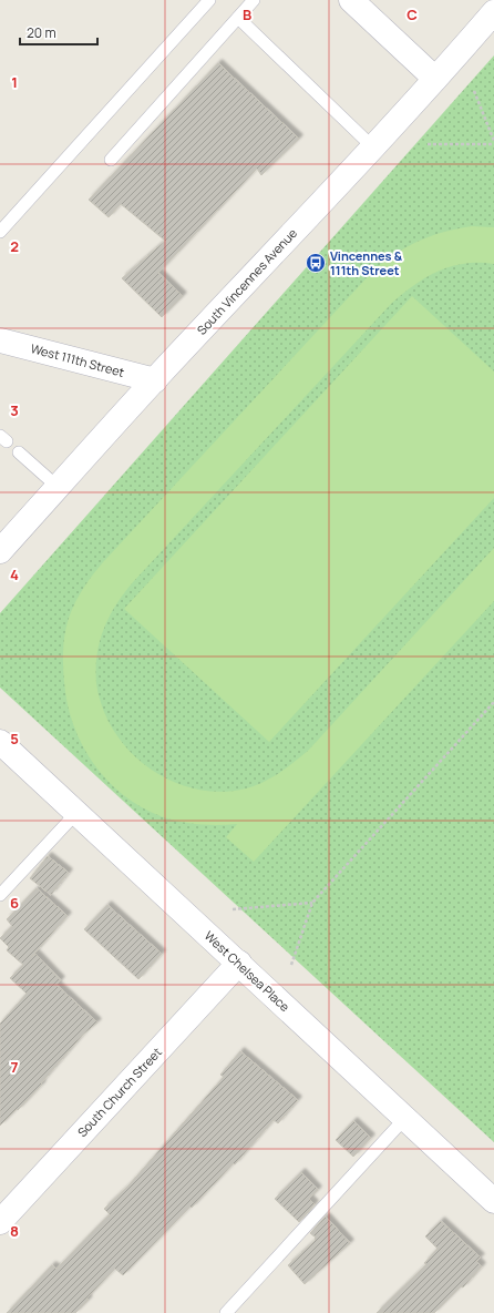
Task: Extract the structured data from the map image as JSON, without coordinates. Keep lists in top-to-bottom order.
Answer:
{
  "streets": {
    "street": [
      "South Vincennes Avenue",
      "West 111th Street",
      "West Chelsea Place",
      "South Church Street"
    ]
  },
  "crossings": [
    ["South Vincennes Avenue", "West 111th Street"],
    ["West Chelsea Place", "South Church Street"]
  ],
  "places": {
    "bus stop": ["Vincennes & 111th Street"]
  },
  "scale_bar": "20 m",
  "grid": {
    "columns": ["B", "C"],
    "rows": [
      "1",
      "2",
      "3",
      "4",
      "5",
      "6",
      "7",
      "8"
    ]
  }
}
